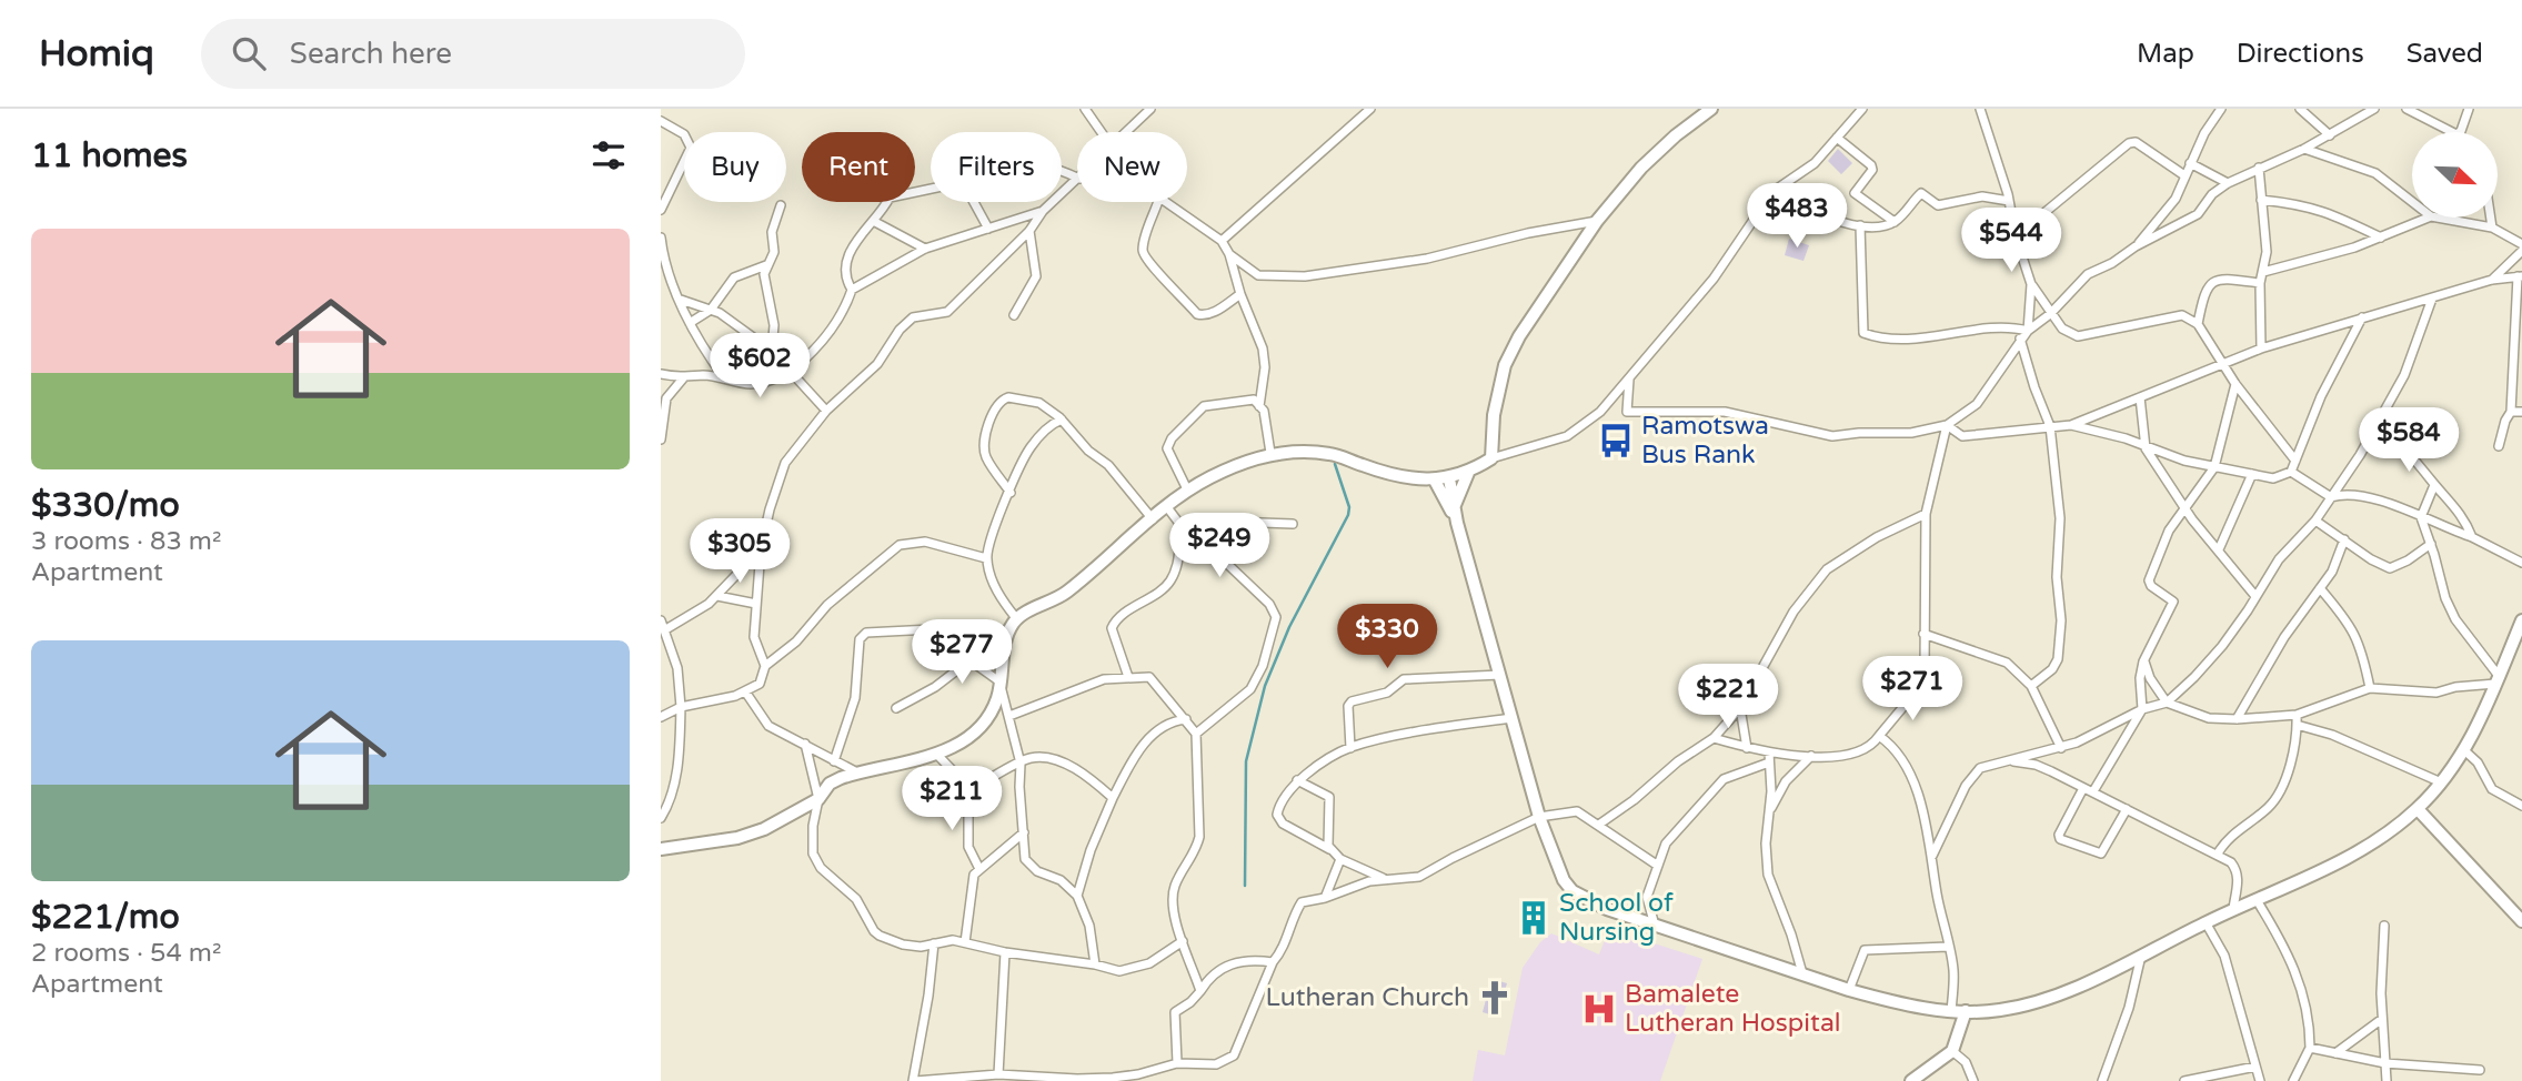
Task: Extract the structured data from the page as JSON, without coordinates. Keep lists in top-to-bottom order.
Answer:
{
  "places": {
    "bus stop": ["Ramotswa Bus Rank"],
    "building": ["School of Nursing"],
    "church": ["Lutheran Church"],
    "hospital": ["Bamalete Lutheran Hospital"]
  },
  "north": "bottom right",
  "page": {
    "header": "Homiq",
    "search": "Search here",
    "nav": ["Map", "Directions", "Saved"],
    "heading": "11 homes",
    "chip": [
      "Buy",
      "Rent",
      "Filters",
      "New"
    ],
    "price": [
      "$483",
      "$544",
      "$602",
      "$584",
      "$249",
      "$305",
      "$330",
      "$277",
      "$271",
      "$221",
      "$211"
    ],
    "list": [
      {
        "name": "$330/mo",
        "note": "3 rooms · 83 m² · Apartment"
      },
      {
        "name": "$221/mo",
        "note": "2 rooms · 54 m² · Apartment"
      }
    ]
  }
}
